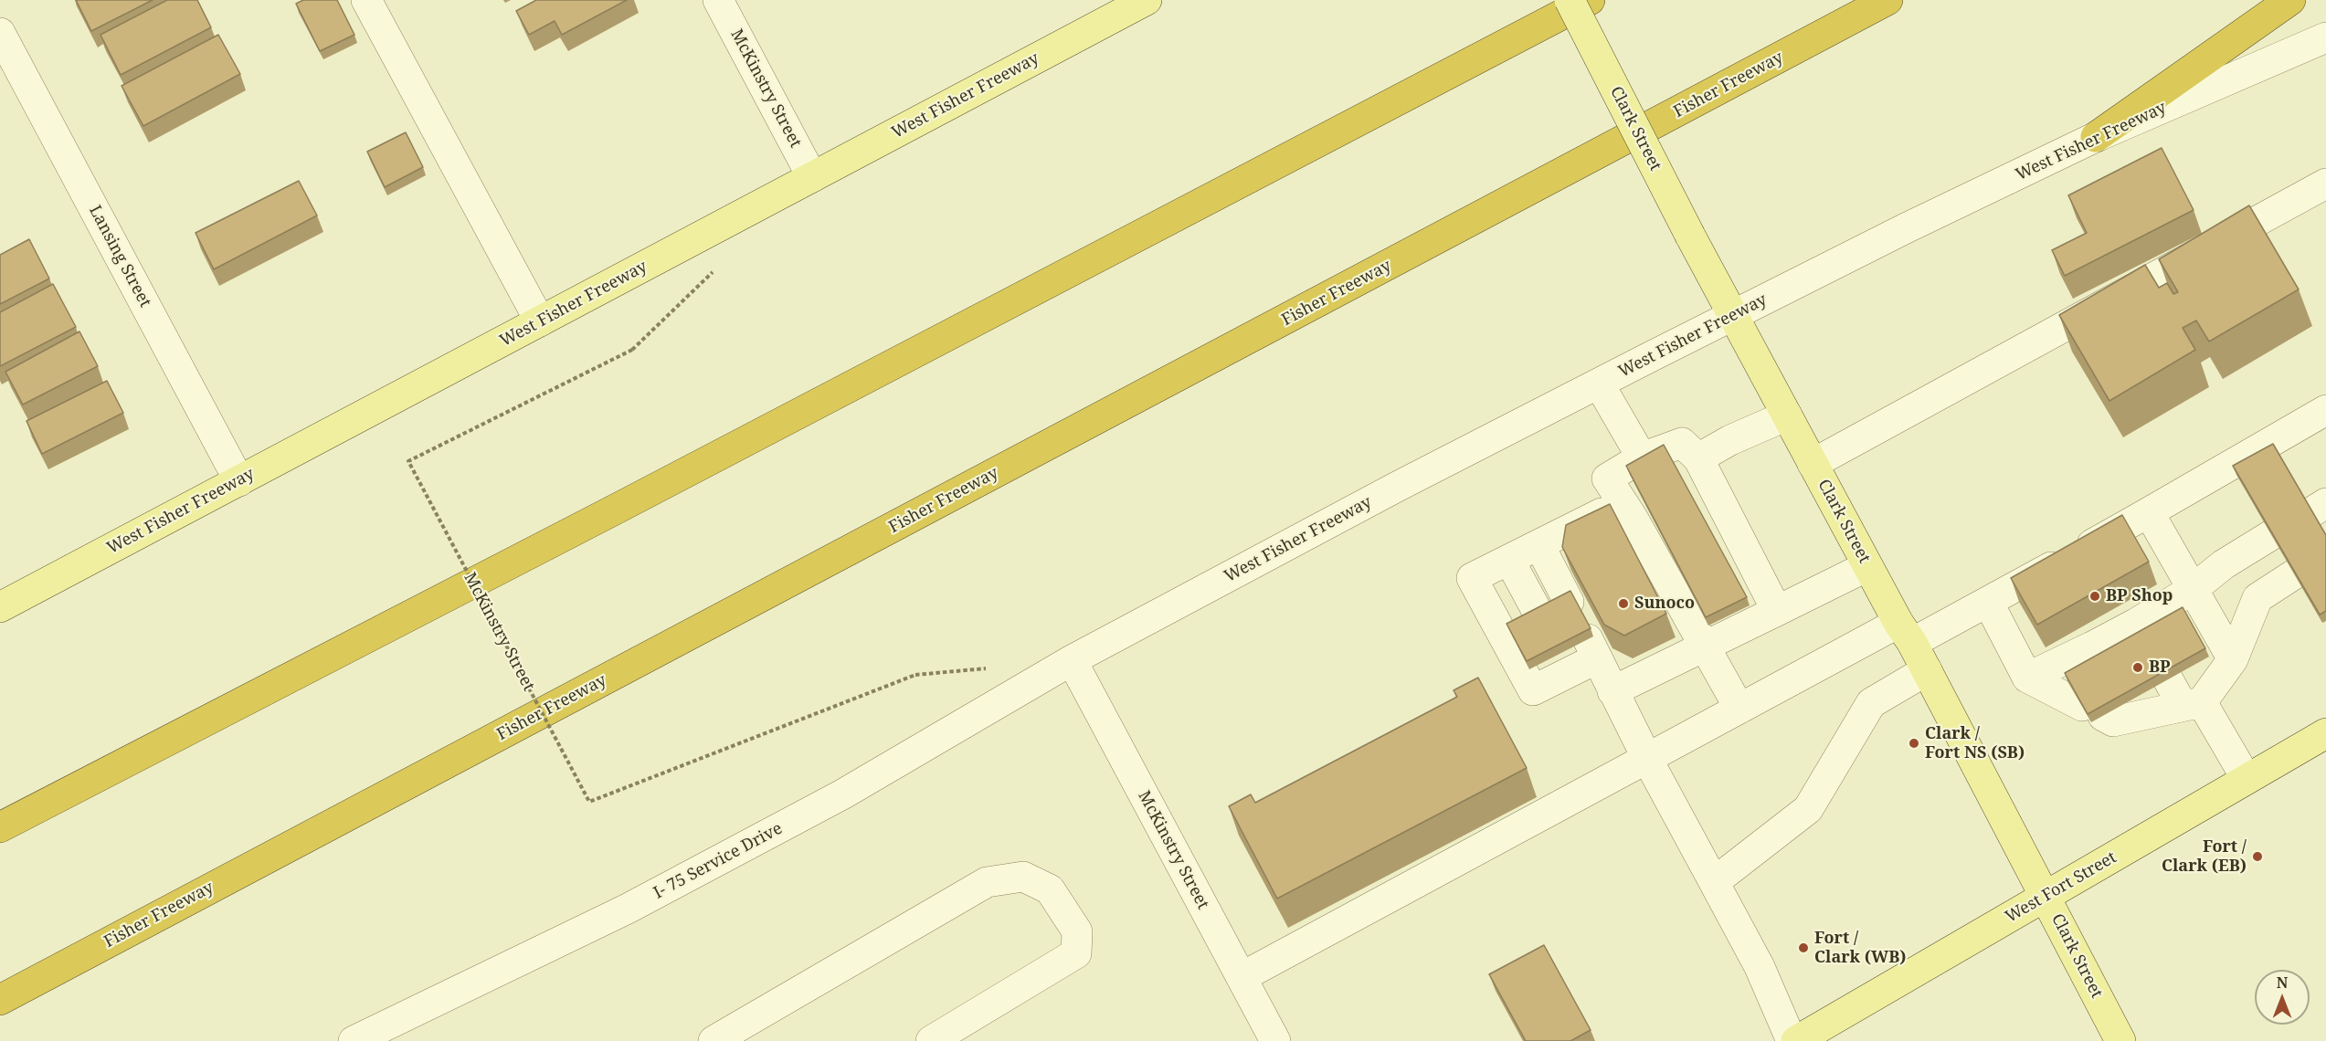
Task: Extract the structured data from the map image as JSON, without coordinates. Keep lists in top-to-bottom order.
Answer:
{
  "streets": {
    "highway": ["Fisher Freeway"],
    "main road": ["West Fisher Freeway", "Clark Street", "West Fort Street"],
    "street": ["McKinstry Street", "Lansing Street", "I- 75 Service Drive"]
  },
  "crossings": [
    ["McKinstry Street", "West Fisher Freeway"],
    ["McKinstry Street", "I- 75 Service Drive"],
    ["West Fisher Freeway", "Clark Street"],
    ["West Fisher Freeway", "Lansing Street"],
    ["West Fisher Freeway", "I- 75 Service Drive"],
    ["Clark Street", "West Fort Street"]
  ],
  "places": [
    "BP Shop",
    "Sunoco",
    "BP",
    "Clark / Fort NS (SB)",
    "Fort / Clark (EB)",
    "Fort / Clark (WB)"
  ],
  "north": "top"
}
